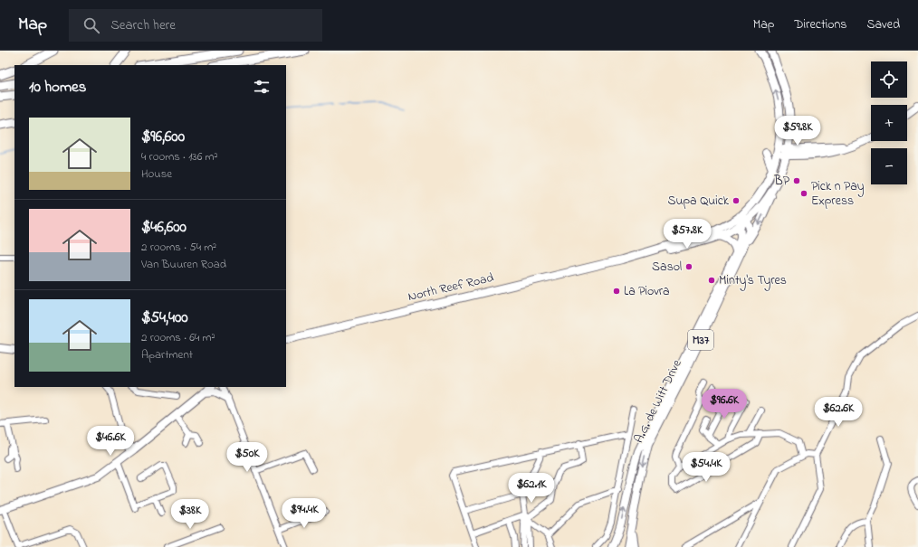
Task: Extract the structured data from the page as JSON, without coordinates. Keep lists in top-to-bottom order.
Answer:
{
  "streets": {
    "main road": ["North Reef Road", "M37", "A.G. de Witt Drive"]
  },
  "crossings": [
    ["North Reef Road", "A.G. de Witt Drive"]
  ],
  "places": [
    "BP",
    "Pick n Pay Express",
    "Supa Quick",
    "Sasol",
    "Minty's Tyres",
    "La Piovra"
  ],
  "page": {
    "header": "Map",
    "search": "Search here",
    "nav": ["Map", "Directions", "Saved"],
    "map_buttons": ["+", "−"],
    "heading": "10 homes",
    "list": [
      {
        "name": "$96,600",
        "note": "4 rooms · 136 m² · House"
      },
      {
        "name": "$46,600",
        "note": "2 rooms · 54 m² · Van Buuren Road"
      },
      {
        "name": "$54,400",
        "note": "2 rooms · 64 m² · Apartment"
      }
    ],
    "price": [
      "$59.8K",
      "$57.8K",
      "$96.6K",
      "$62.6K",
      "$46.6K",
      "$50K",
      "$54.4K",
      "$62.1K",
      "$94.4K",
      "$38K"
    ]
  }
}
